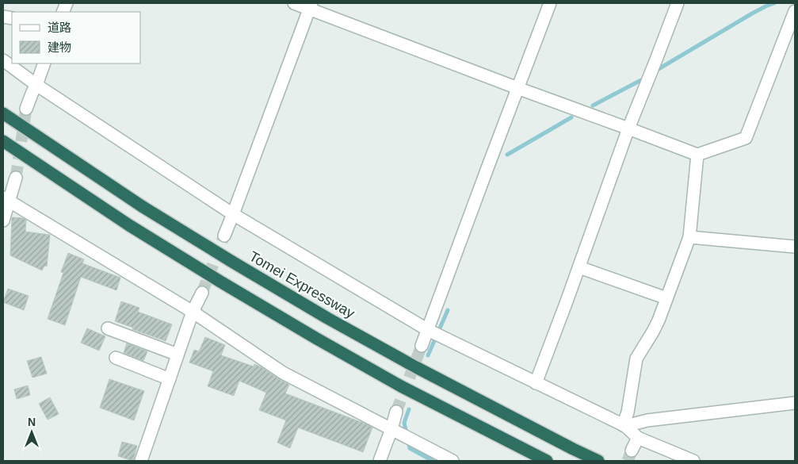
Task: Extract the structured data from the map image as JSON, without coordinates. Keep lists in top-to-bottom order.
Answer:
{
  "streets": {
    "highway": ["Tomei Expressway"]
  },
  "legend": ["道路", "建物"],
  "north": "top"
}
